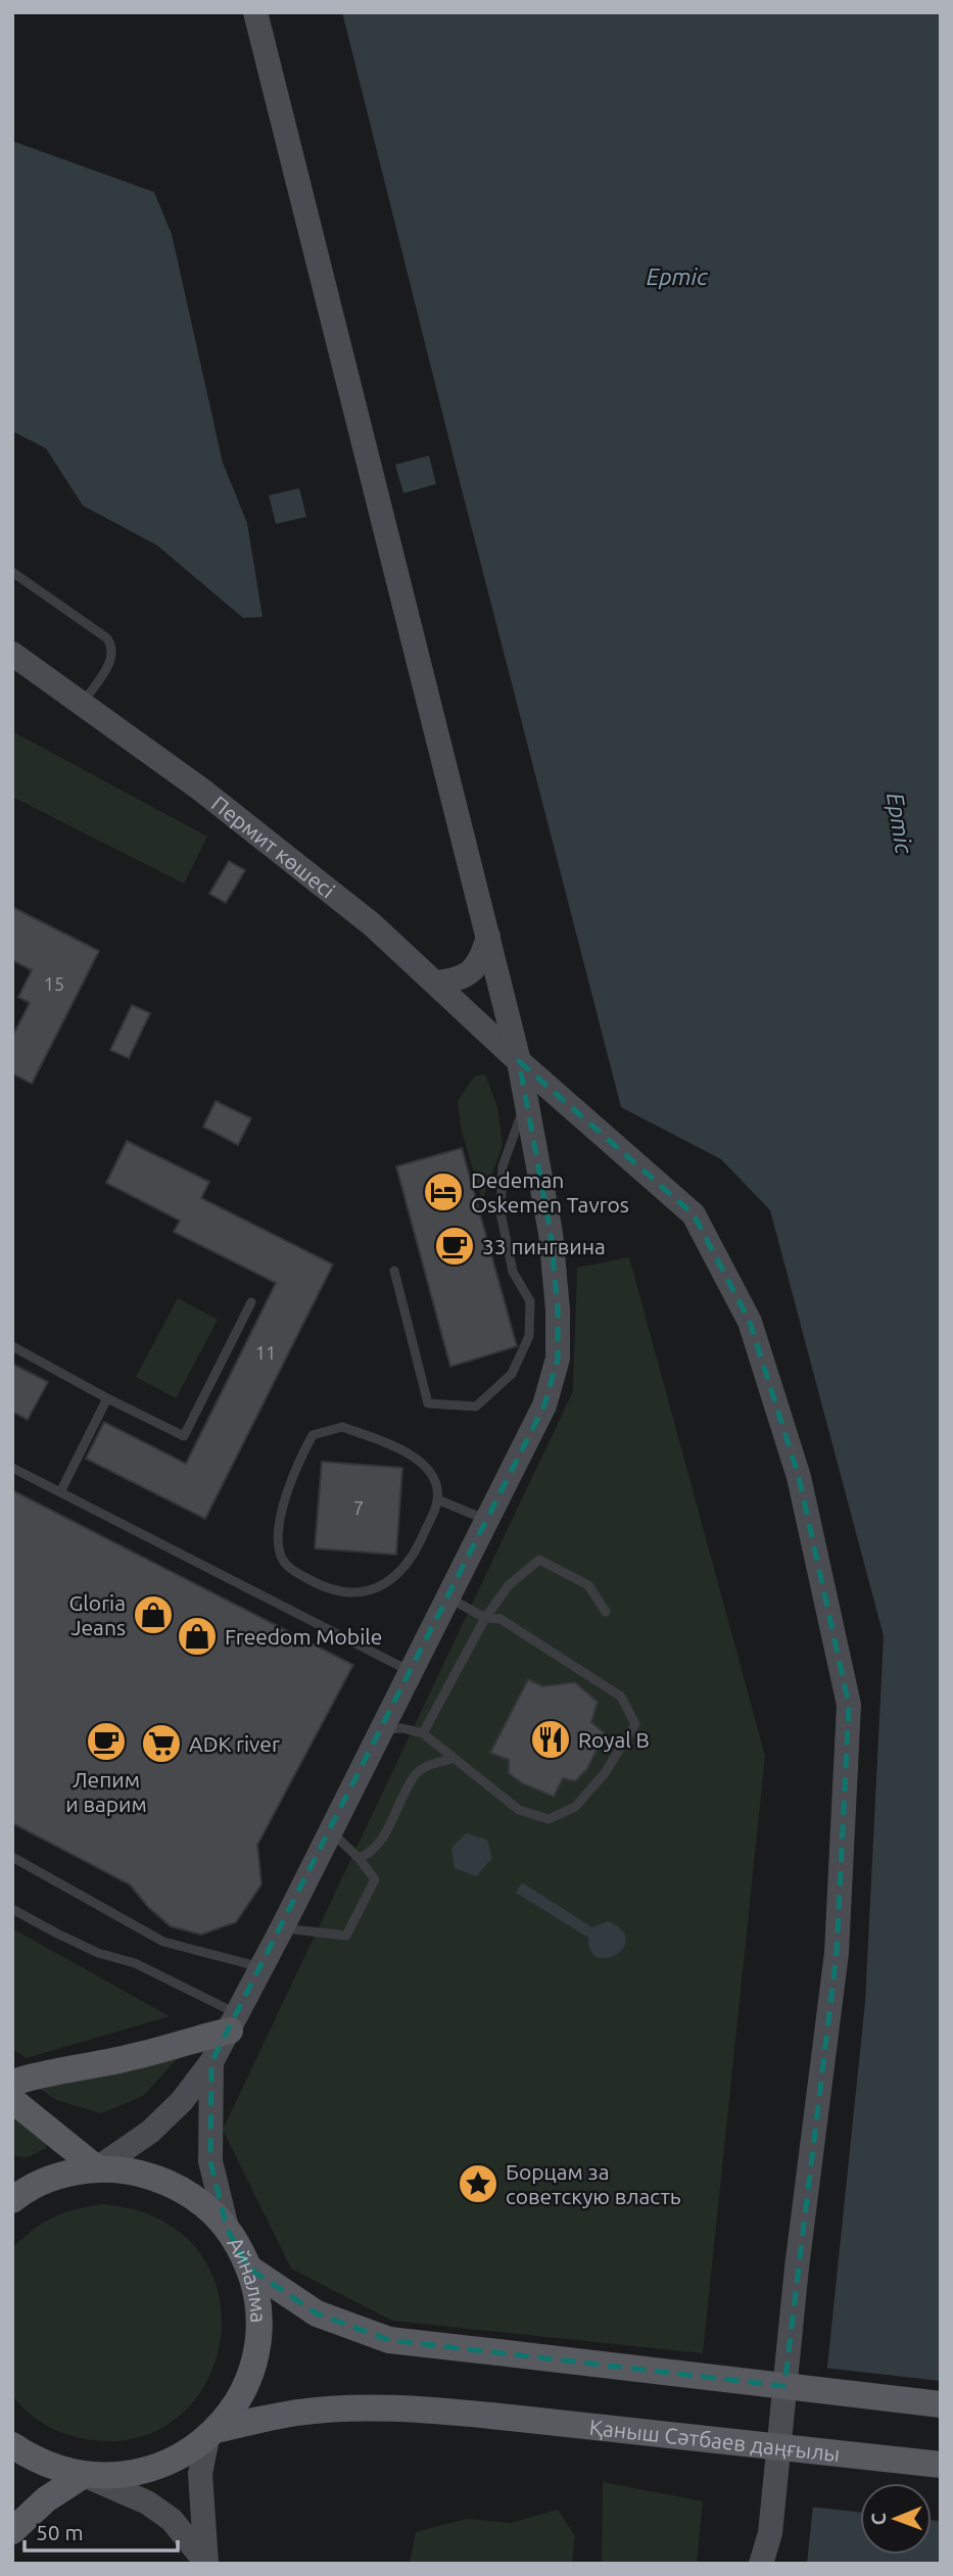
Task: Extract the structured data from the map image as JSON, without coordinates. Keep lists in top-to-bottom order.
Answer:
{
  "streets": {
    "main road": ["Пермит көшесі", "Айналма", "Қаныш Сәтбаев даңғылы"]
  },
  "crossings": [
    ["Айналма", "Қаныш Сәтбаев даңғылы"]
  ],
  "water": ["Ертіс"],
  "places": {
    "hotel": ["Dedeman Oskemen Tavros"],
    "cafe": ["33 пингвина", "Лепим и варим"],
    "shop": ["Gloria Jeans", "Freedom Mobile"],
    "restaurant": ["Royal B"],
    "supermarket": ["ADK river"],
    "place": ["Борцам за советскую власть"]
  },
  "house_numbers": ["15", "11", "7"],
  "scale_bar": "50 m",
  "north": "left"
}
